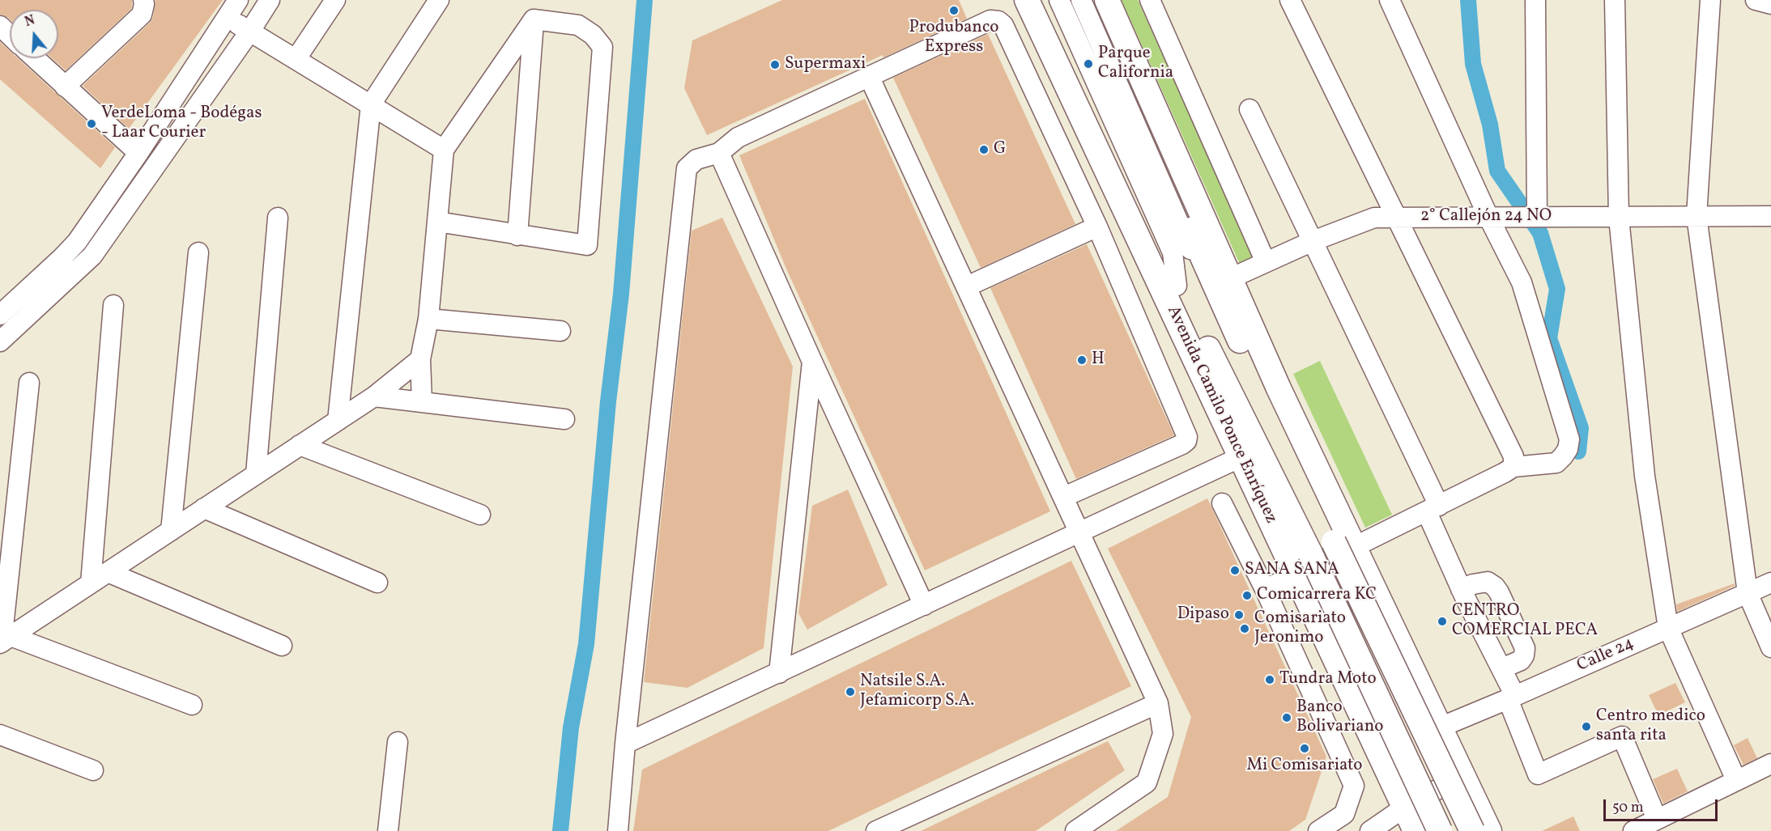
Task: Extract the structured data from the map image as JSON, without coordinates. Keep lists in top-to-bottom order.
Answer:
{
  "streets": {
    "main road": ["Avenida Camilo Ponce Enríquez"],
    "street": ["2° Callejón 24 NO", "Calle 24"]
  },
  "places": [
    "Produbanco Express",
    "Parque California",
    "Supermaxi",
    "VerdeLoma - Bodégas - Laar Courier",
    "G",
    "H",
    "SANA SANA",
    "Comicarrera KC",
    "Dipaso",
    "CENTRO COMERCIAL PECA",
    "Comisariato Jeronimo",
    "Tundra Moto",
    "Natsile S.A. Jefamicorp S.A.",
    "Banco Bolivariano",
    "Centro medico santa rita",
    "Mi Comisariato"
  ],
  "scale_bar": "50 m",
  "north": "top"
}
